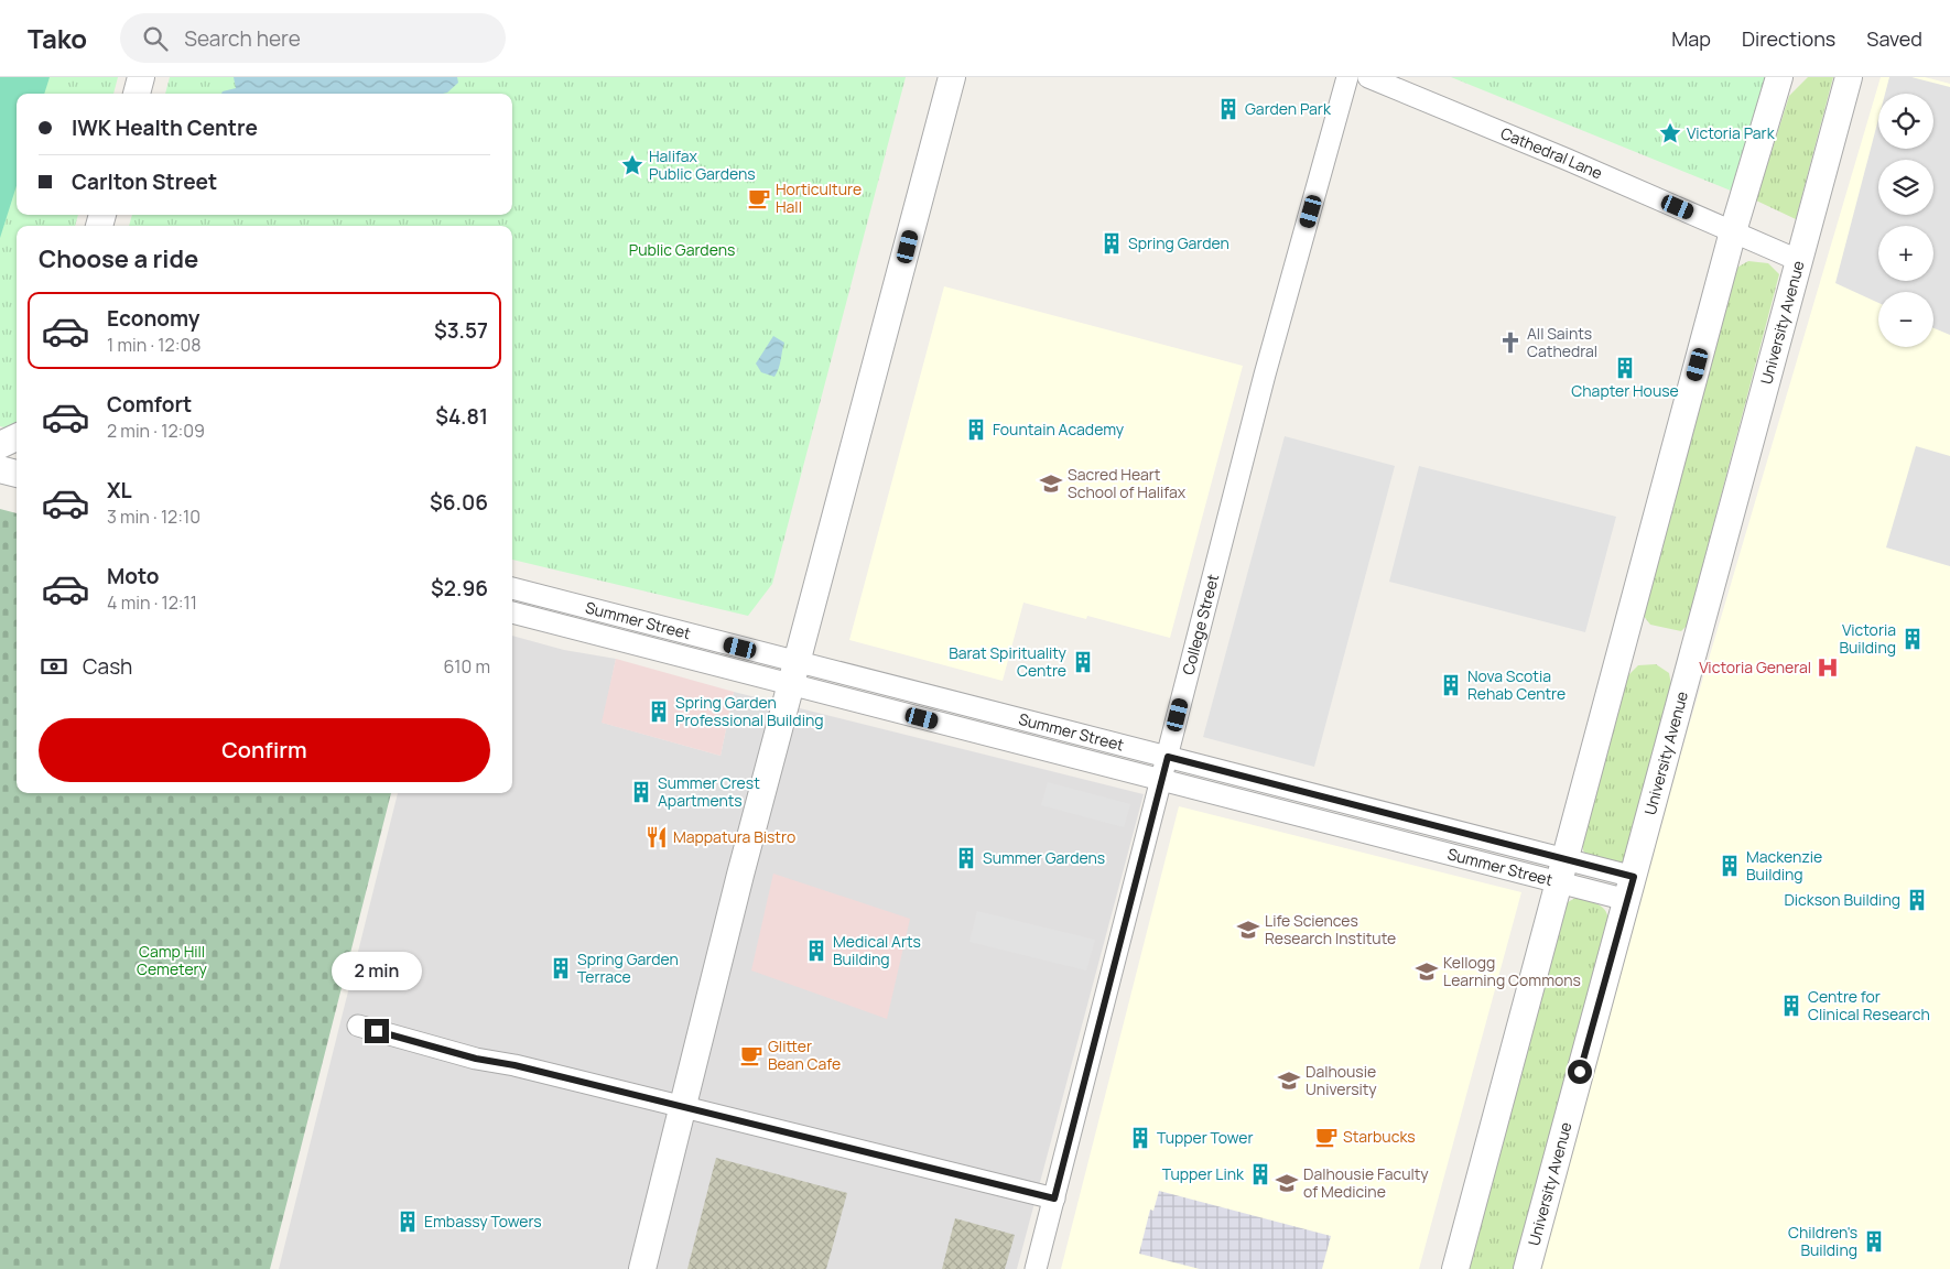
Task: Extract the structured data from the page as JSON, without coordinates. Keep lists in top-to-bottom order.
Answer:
{
  "streets": {
    "street": [
      "Cathedral Lane",
      "University Avenue",
      "Summer Street",
      "College Street"
    ]
  },
  "crossings": [
    ["Cathedral Lane", "University Avenue"],
    ["University Avenue", "Summer Street"],
    ["Summer Street", "College Street"]
  ],
  "parks": ["Public Gardens", "Camp Hill Cemetery"],
  "places": {
    "building": [
      "Garden Park",
      "Spring Garden",
      "Chapter House",
      "Fountain Academy",
      "Victoria Building",
      "Barat Spirituality Centre",
      "Nova Scotia Rehab Centre",
      "Spring Garden Professional Building",
      "Summer Crest Apartments",
      "Summer Gardens",
      "Mackenzie Building",
      "Dickson Building",
      "Medical Arts Building",
      "Spring Garden Terrace",
      "Centre for Clinical Research",
      "Tupper Tower",
      "Tupper Link",
      "Embassy Towers",
      "Children's Building"
    ],
    "place": ["Victoria Park", "Halifax Public Gardens"],
    "cafe": ["Horticulture Hall", "Glitter Bean Cafe", "Starbucks"],
    "church": ["All Saints Cathedral"],
    "school or university": [
      "Sacred Heart School of Halifax",
      "Life Sciences Research Institute",
      "Kellogg Learning Commons",
      "Dalhousie University",
      "Dalhousie Faculty of Medicine"
    ],
    "hospital": ["Victoria General"],
    "restaurant": ["Mappatura Bistro"]
  },
  "page": {
    "header": "Tako",
    "search": "Search here",
    "nav": ["Map", "Directions", "Saved"],
    "map_buttons": ["+", "−"],
    "banner": ["IWK Health Centre", "Carlton Street"],
    "heading": "Choose a ride",
    "list": [
      {
        "name": "Economy",
        "note": "1 min · 12:08",
        "value": "$3.57"
      },
      {
        "name": "Comfort",
        "note": "2 min · 12:09",
        "value": "$4.81"
      },
      {
        "name": "XL",
        "note": "3 min · 12:10",
        "value": "$6.06"
      },
      {
        "name": "Moto",
        "note": "4 min · 12:11",
        "value": "$2.96"
      }
    ],
    "pay": ["Cash", "610 m"],
    "buttons": "Confirm",
    "bubble": "2 min"
  }
}
